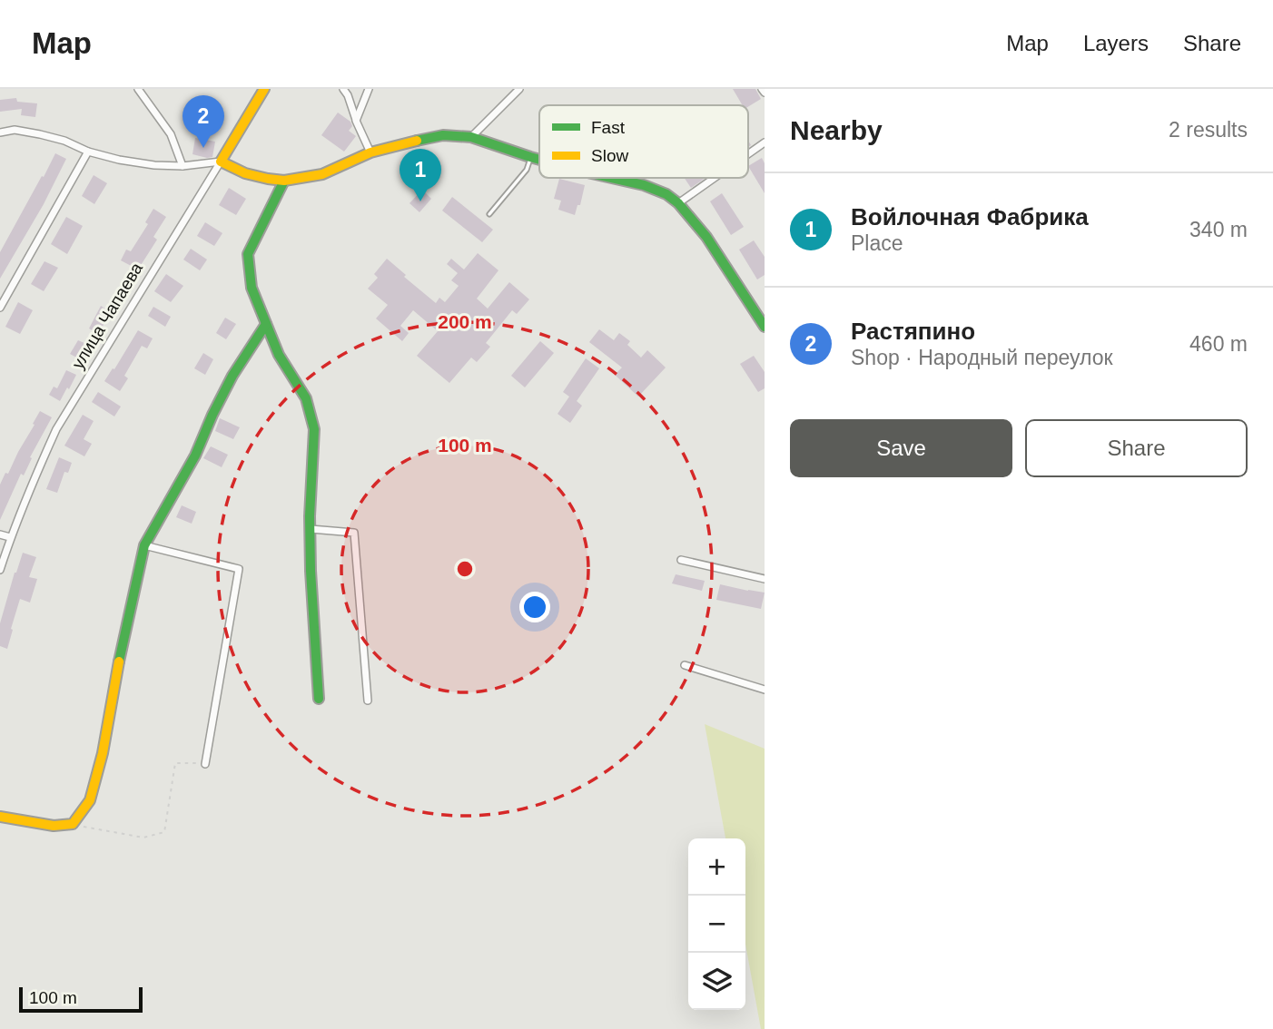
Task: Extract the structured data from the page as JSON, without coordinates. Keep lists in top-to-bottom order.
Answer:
{
  "streets": {
    "street": ["улица Чапаева"]
  },
  "legend": ["Fast", "Slow"],
  "scale_bar": "100 m",
  "page": {
    "header": "Map",
    "nav": ["Map", "Layers", "Share"],
    "heading": ["Nearby", "2 results"],
    "pins": ["2", "1"],
    "list": [
      {
        "mark": "1",
        "name": "Войлочная Фабрика",
        "note": "Place",
        "value": "340 m"
      },
      {
        "mark": "2",
        "name": "Растяпино",
        "note": "Shop · Народный переулок",
        "value": "460 m"
      }
    ],
    "buttons": ["Save", "Share"],
    "map_buttons": ["+", "−"],
    "scale": "100 m"
  },
  "rings": ["200 m", "100 m"]
}
